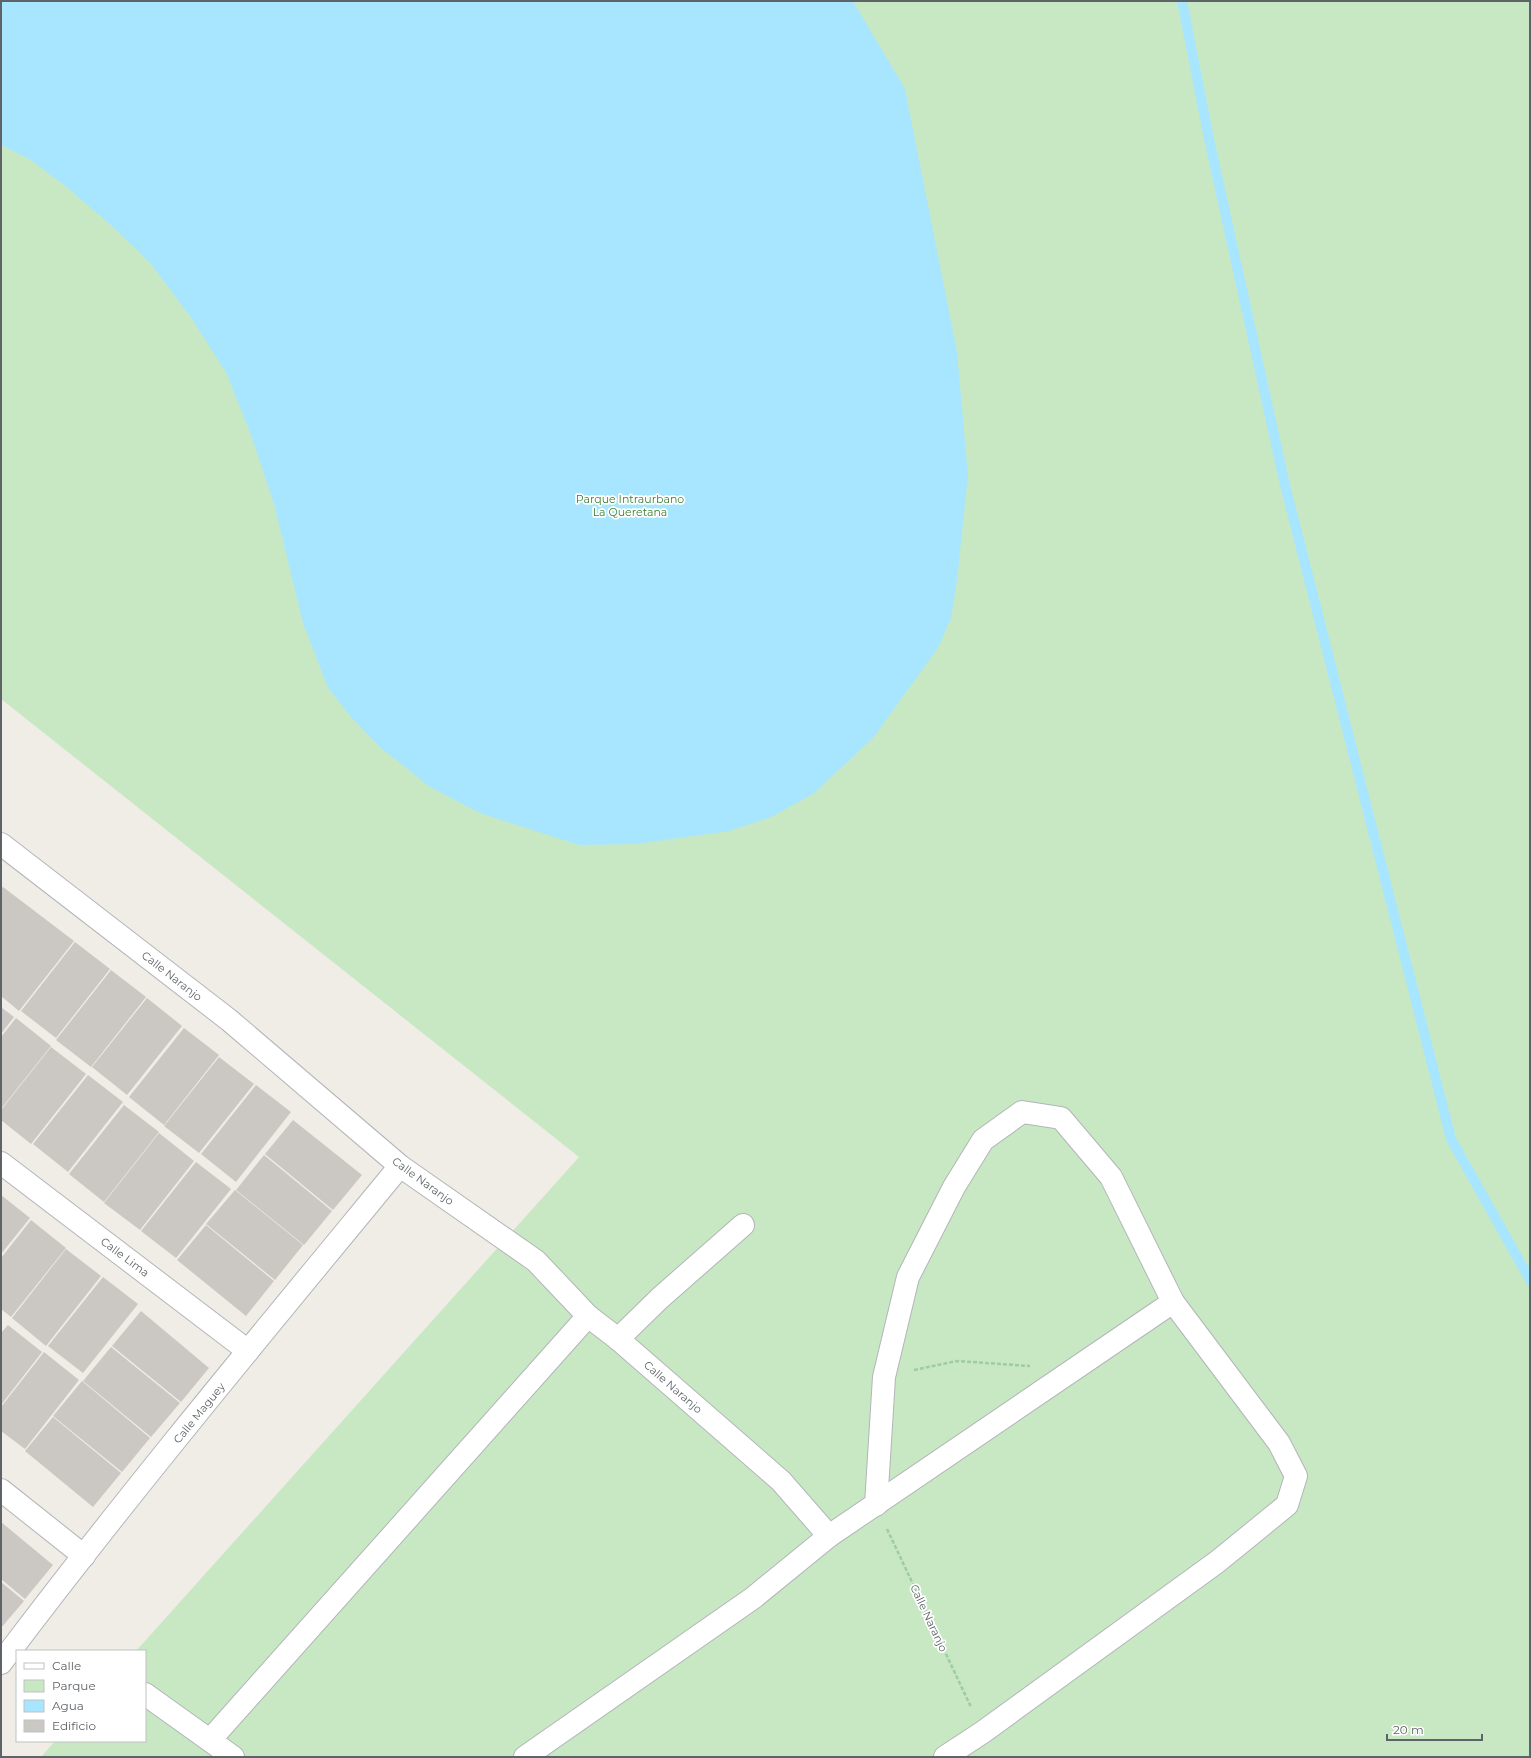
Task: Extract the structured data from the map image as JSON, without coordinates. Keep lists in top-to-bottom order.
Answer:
{
  "streets": {
    "street": ["Calle Naranjo", "Calle Lima", "Calle Maguey"]
  },
  "crossings": [
    ["Calle Naranjo", "Calle Maguey"],
    ["Calle Lima", "Calle Maguey"]
  ],
  "parks": ["Parque Intraurbano La Queretana"],
  "legend": [
    "Calle",
    "Parque",
    "Agua",
    "Edificio"
  ],
  "scale_bar": "20 m"
}
